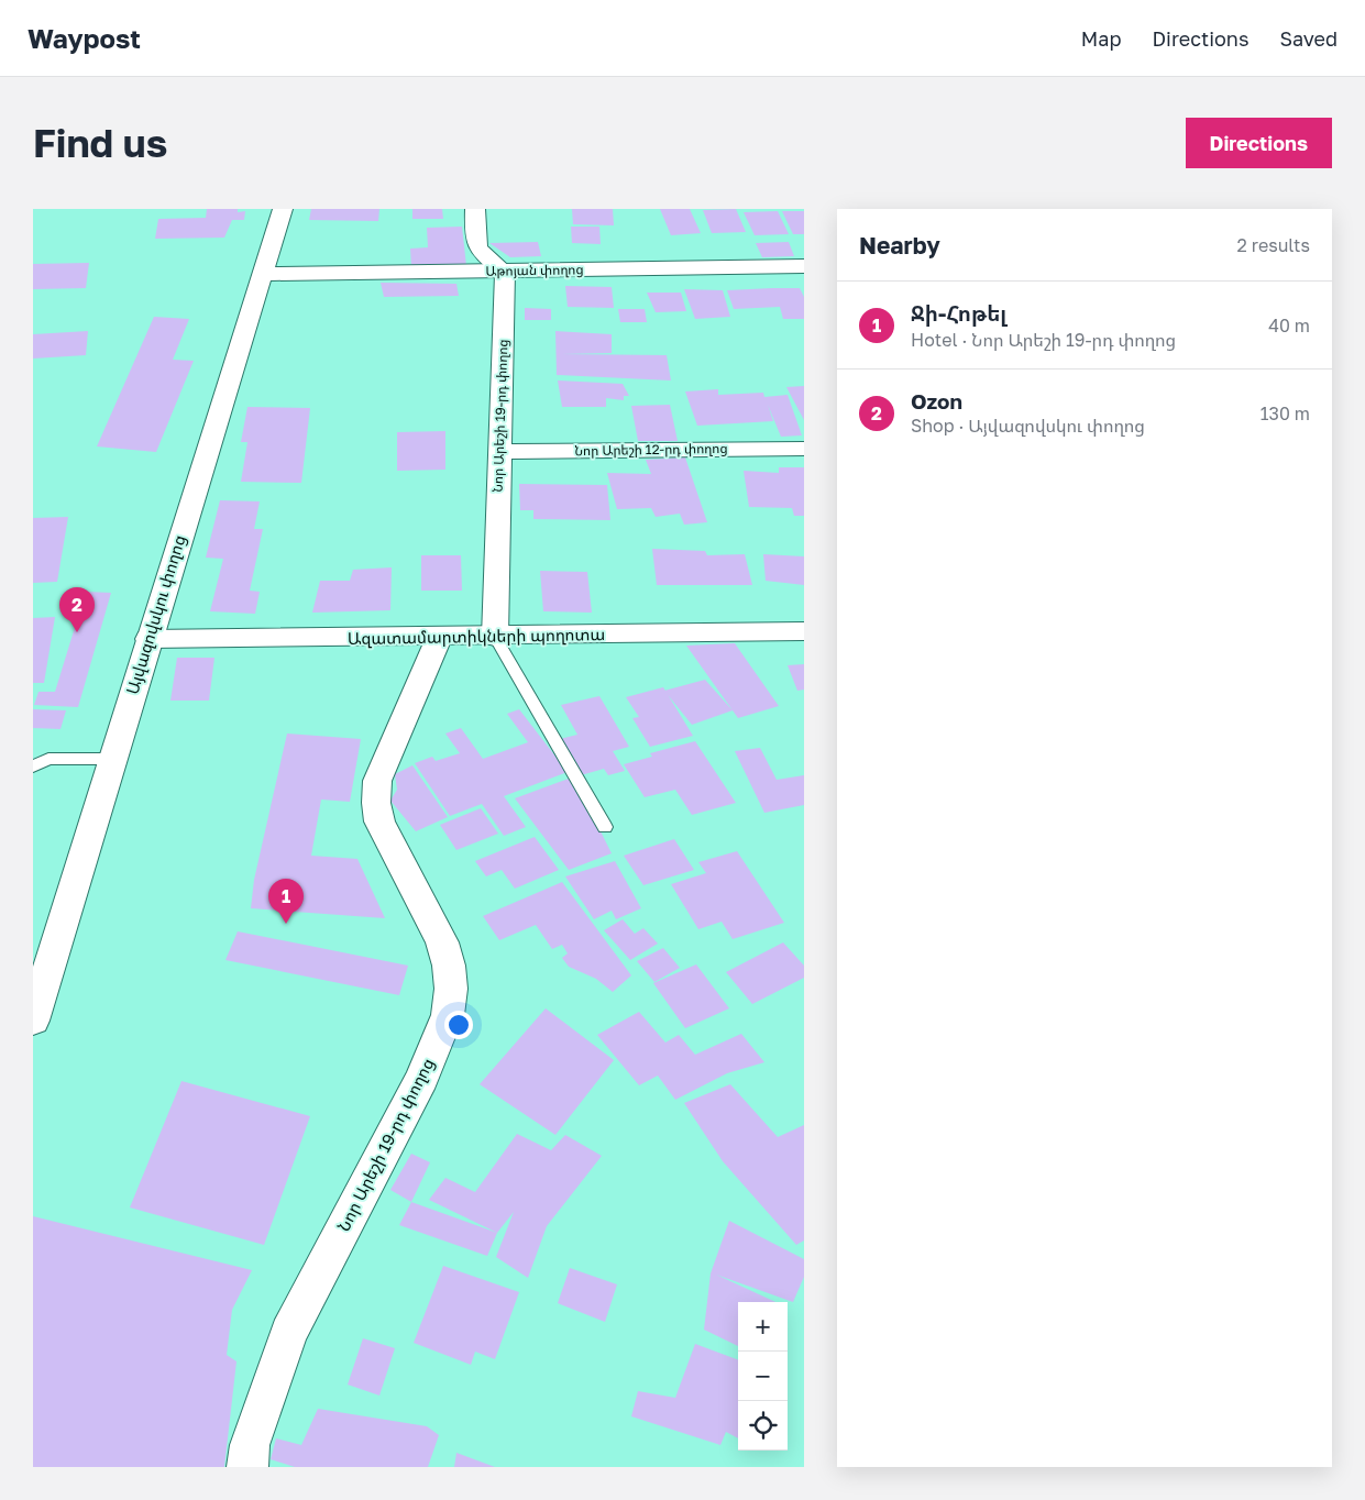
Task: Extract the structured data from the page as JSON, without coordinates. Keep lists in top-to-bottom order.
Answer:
{
  "streets": {
    "street": [
      "Աթոյան փողոց",
      "Նոր Արեշի 19-րդ փողոց",
      "Նոր Արեշի 12-րդ փողոց",
      "Այվազովսկու փողոց",
      "Ազատամարտիկների պողոտա"
    ]
  },
  "crossings": [
    ["Աթոյան փողոց", "Նոր Արեշի 19-րդ փողոց"],
    ["Աթոյան փողոց", "Այվազովսկու փողոց"],
    ["Նոր Արեշի 19-րդ փողոց", "Նոր Արեշի 12-րդ փողոց"],
    ["Նոր Արեշի 19-րդ փողոց", "Ազատամարտիկների պողոտա"],
    ["Այվազովսկու փողոց", "Ազատամարտիկների պողոտա"]
  ],
  "page": {
    "header": "Waypost",
    "nav": ["Map", "Directions", "Saved"],
    "buttons": "Directions",
    "title": "Find us",
    "heading": ["Nearby", "2 results"],
    "list": [
      {
        "mark": "1",
        "name": "Ջի-Հոթել",
        "note": "Hotel · Նոր Արեշի 19-րդ փողոց",
        "value": "40 m"
      },
      {
        "mark": "2",
        "name": "Ozon",
        "note": "Shop · Այվազովսկու փողոց",
        "value": "130 m"
      }
    ],
    "pins": ["2", "1"],
    "map_buttons": ["+", "−"]
  }
}
